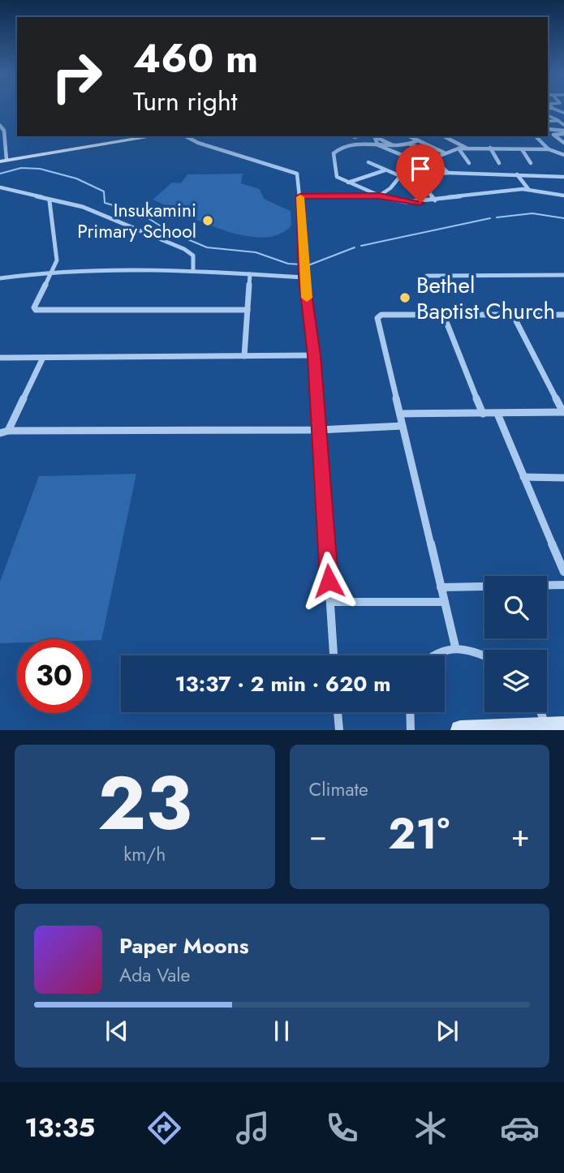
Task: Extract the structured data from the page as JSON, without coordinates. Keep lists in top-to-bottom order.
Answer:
{
  "places": ["Insukamini Primary School", "Bethel Baptist Church"],
  "page": {
    "turn": ["460 m", "Turn right"],
    "limit": "30",
    "trip": "13:37 · 2 min · 620 m",
    "tile": [
      ["23", "km/h"],
      "Climate"
    ],
    "heat": ["−", "21°", "+"],
    "song": ["Paper Moons", "Ada Vale"],
    "tabs": "13:35"
  }
}
